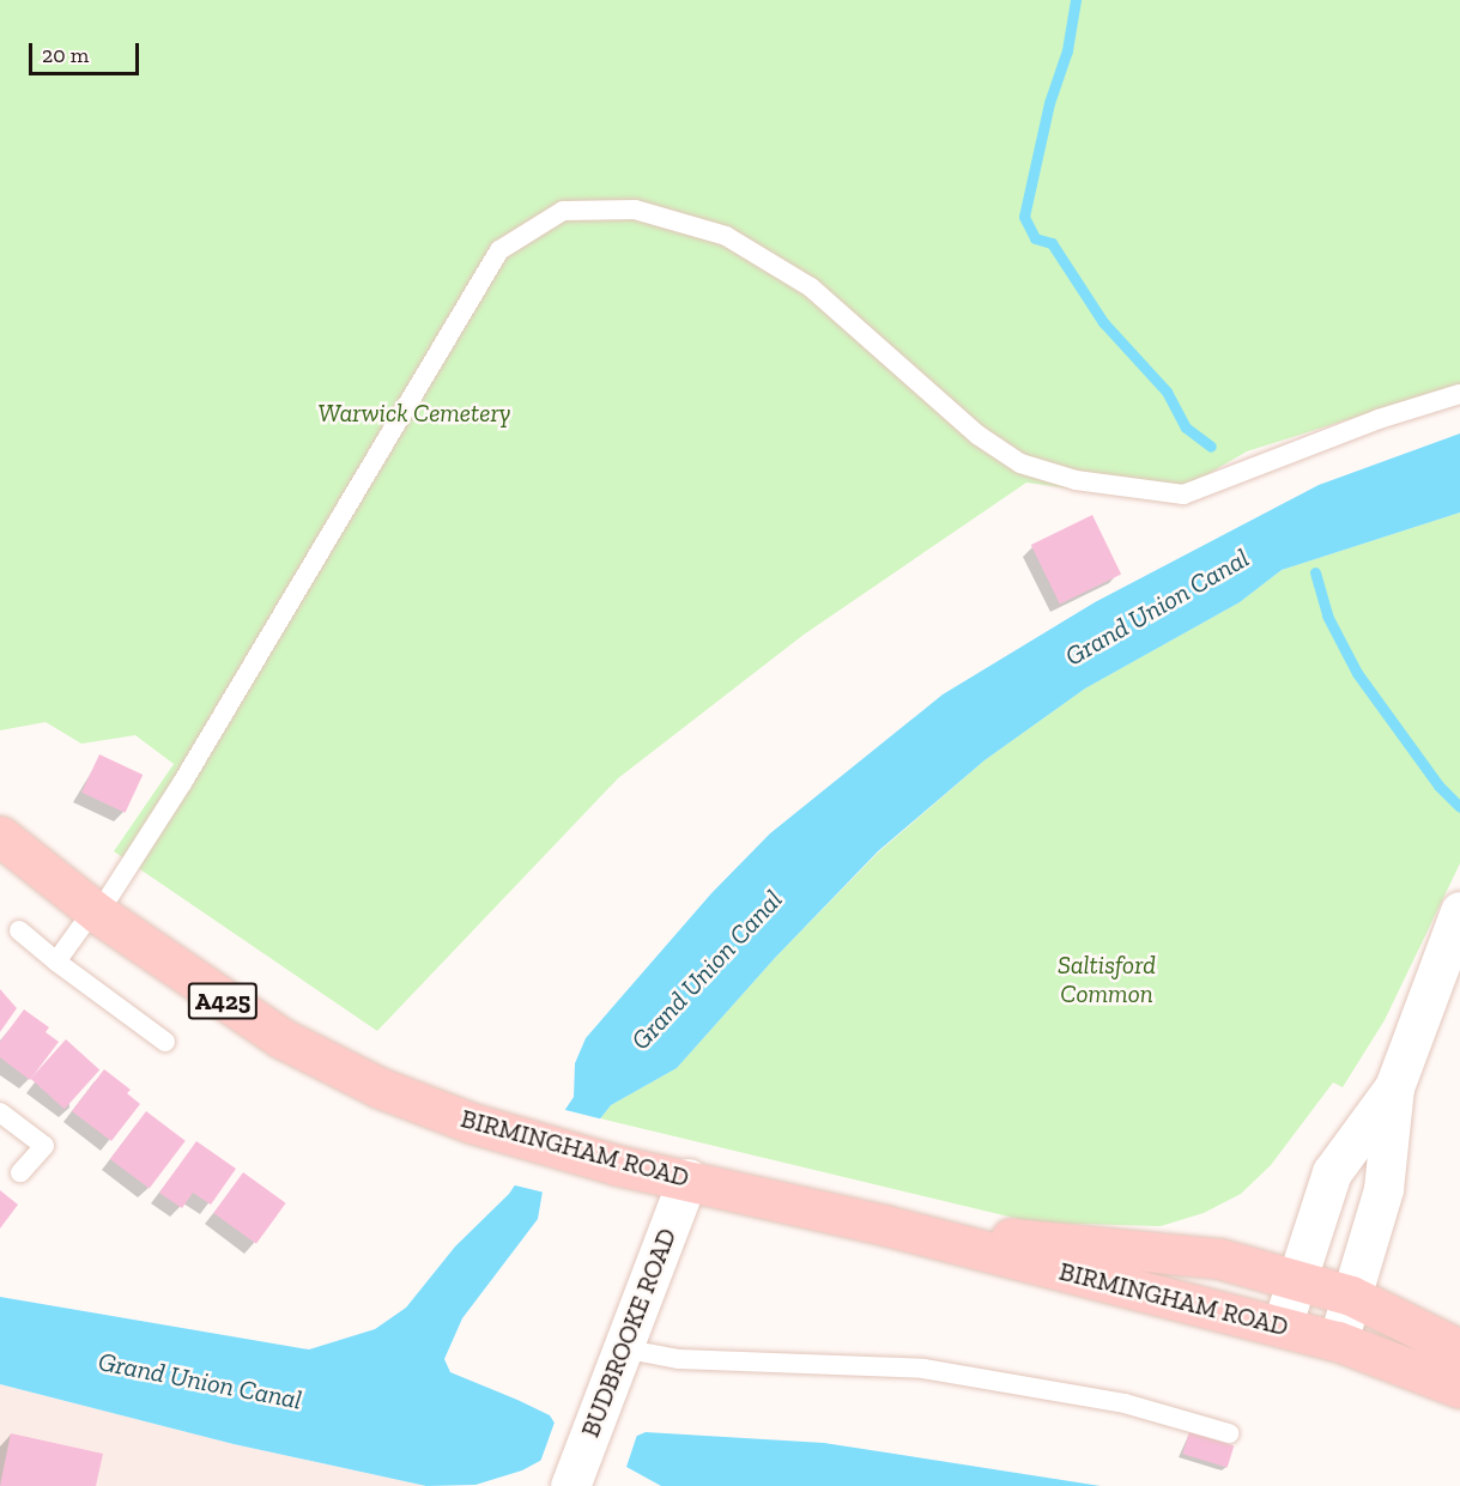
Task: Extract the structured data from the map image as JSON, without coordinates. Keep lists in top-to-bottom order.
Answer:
{
  "streets": {
    "main road": ["A425", "BIRMINGHAM ROAD"],
    "street": ["BUDBROOKE ROAD"]
  },
  "crossings": [
    ["BIRMINGHAM ROAD", "BUDBROOKE ROAD"]
  ],
  "water": ["Grand Union Canal"],
  "parks": ["Warwick Cemetery", "Saltisford Common"],
  "scale_bar": "20 m"
}
